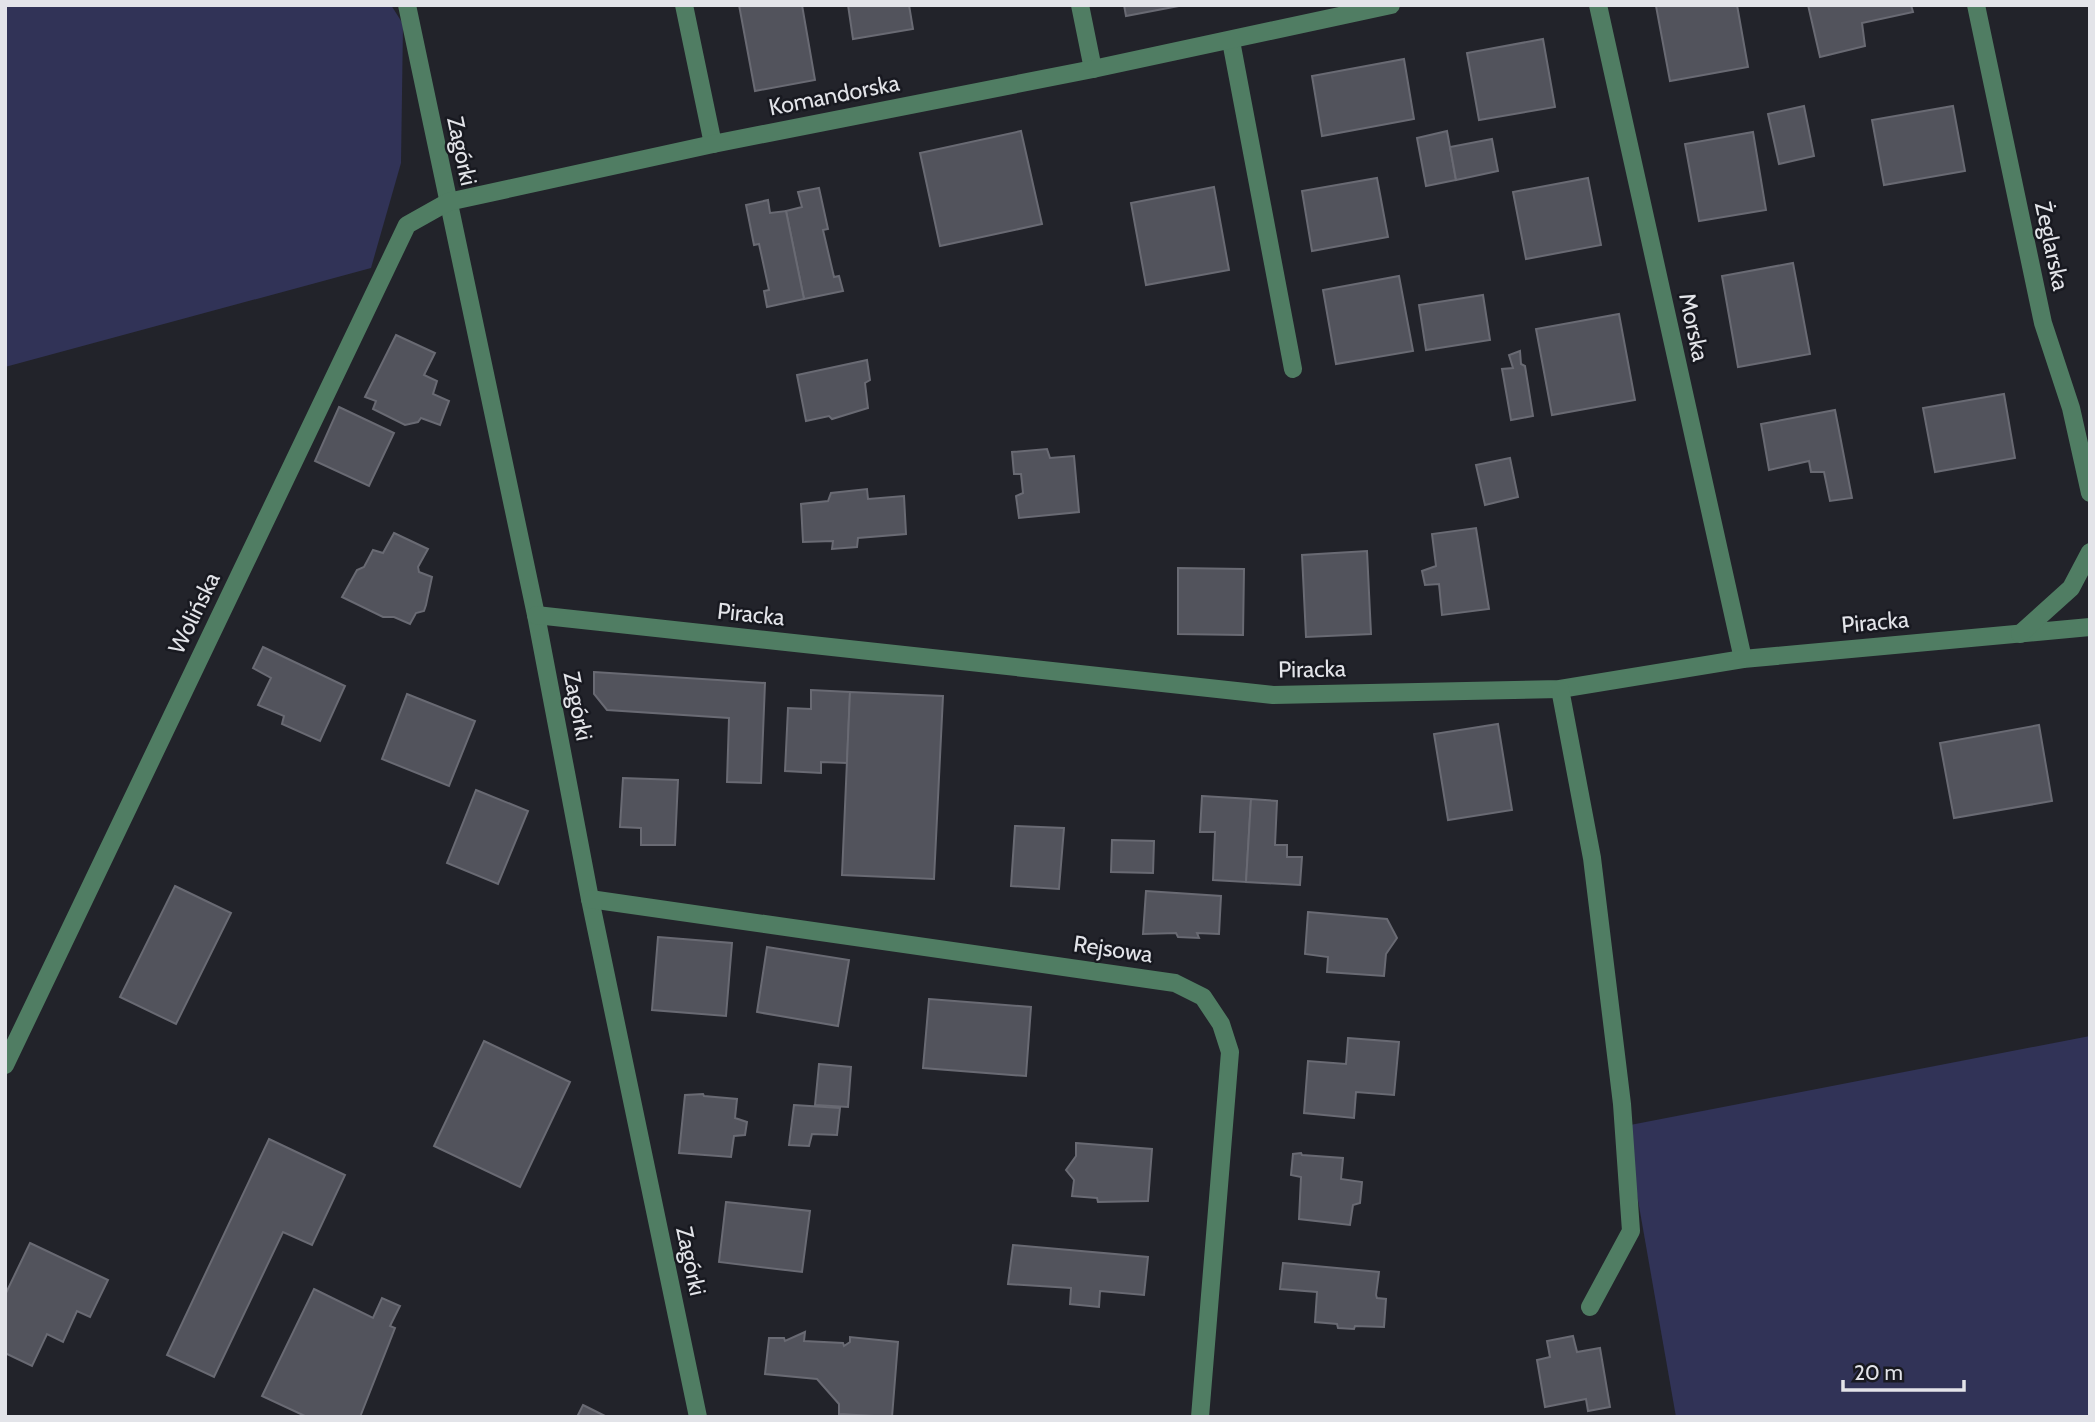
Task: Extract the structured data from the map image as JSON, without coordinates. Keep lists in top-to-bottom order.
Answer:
{
  "streets": {
    "street": [
      "Komandorska",
      "Zagórki",
      "Żeglarska",
      "Morska",
      "Wolińska",
      "Piracka",
      "Rejsowa"
    ]
  },
  "crossings": [
    ["Komandorska", "Zagórki"],
    ["Komandorska", "Wolińska"],
    ["Zagórki", "Wolińska"],
    ["Zagórki", "Piracka"],
    ["Zagórki", "Rejsowa"],
    ["Morska", "Piracka"]
  ],
  "scale_bar": "20 m"
}
